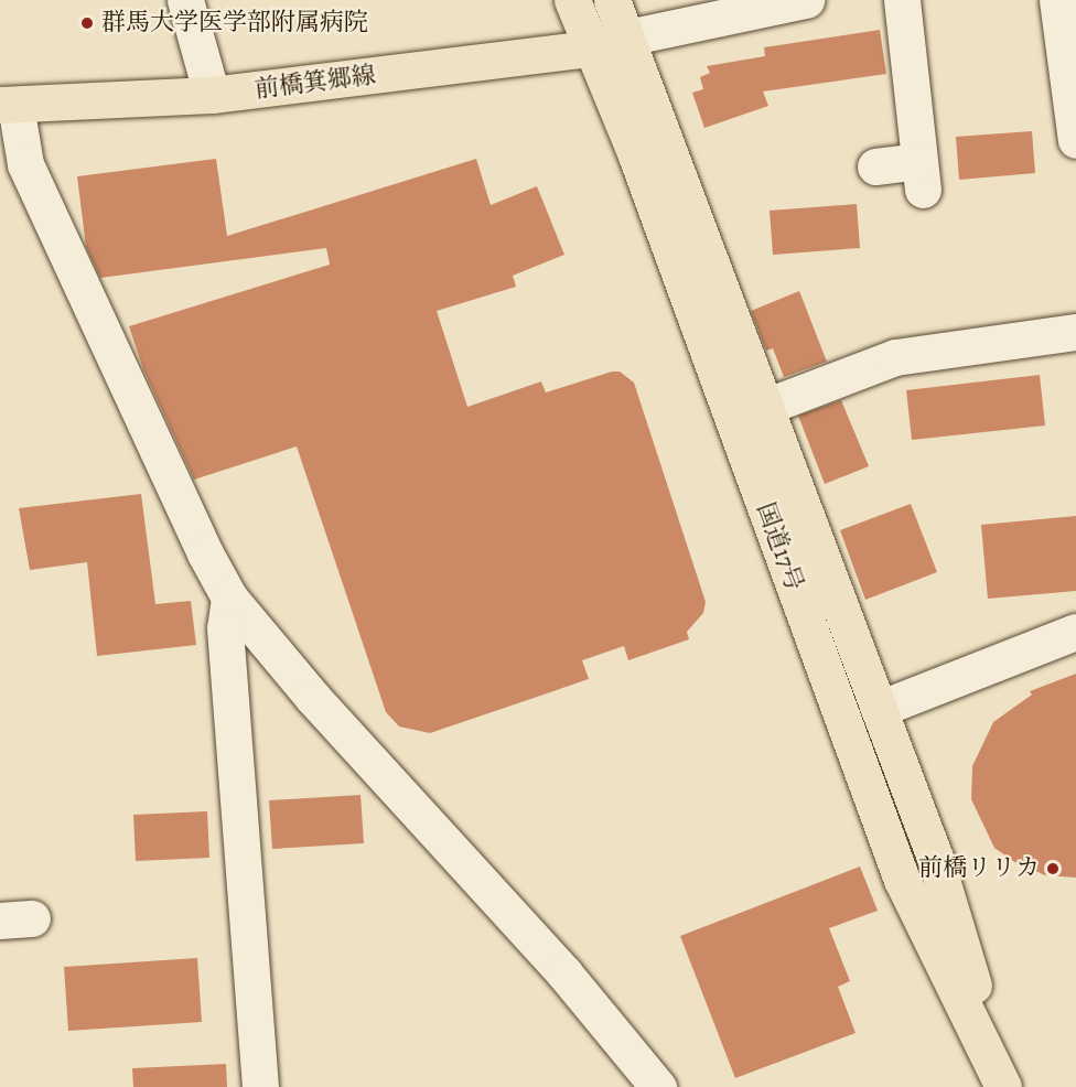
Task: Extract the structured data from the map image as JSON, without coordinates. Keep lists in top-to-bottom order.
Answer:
{
  "streets": {
    "main road": ["前橋箕郷線", "国道17号"]
  },
  "crossings": [
    ["前橋箕郷線", "国道17号"]
  ],
  "places": ["群馬大学医学部附属病院", "前橋リリカ"]
}
